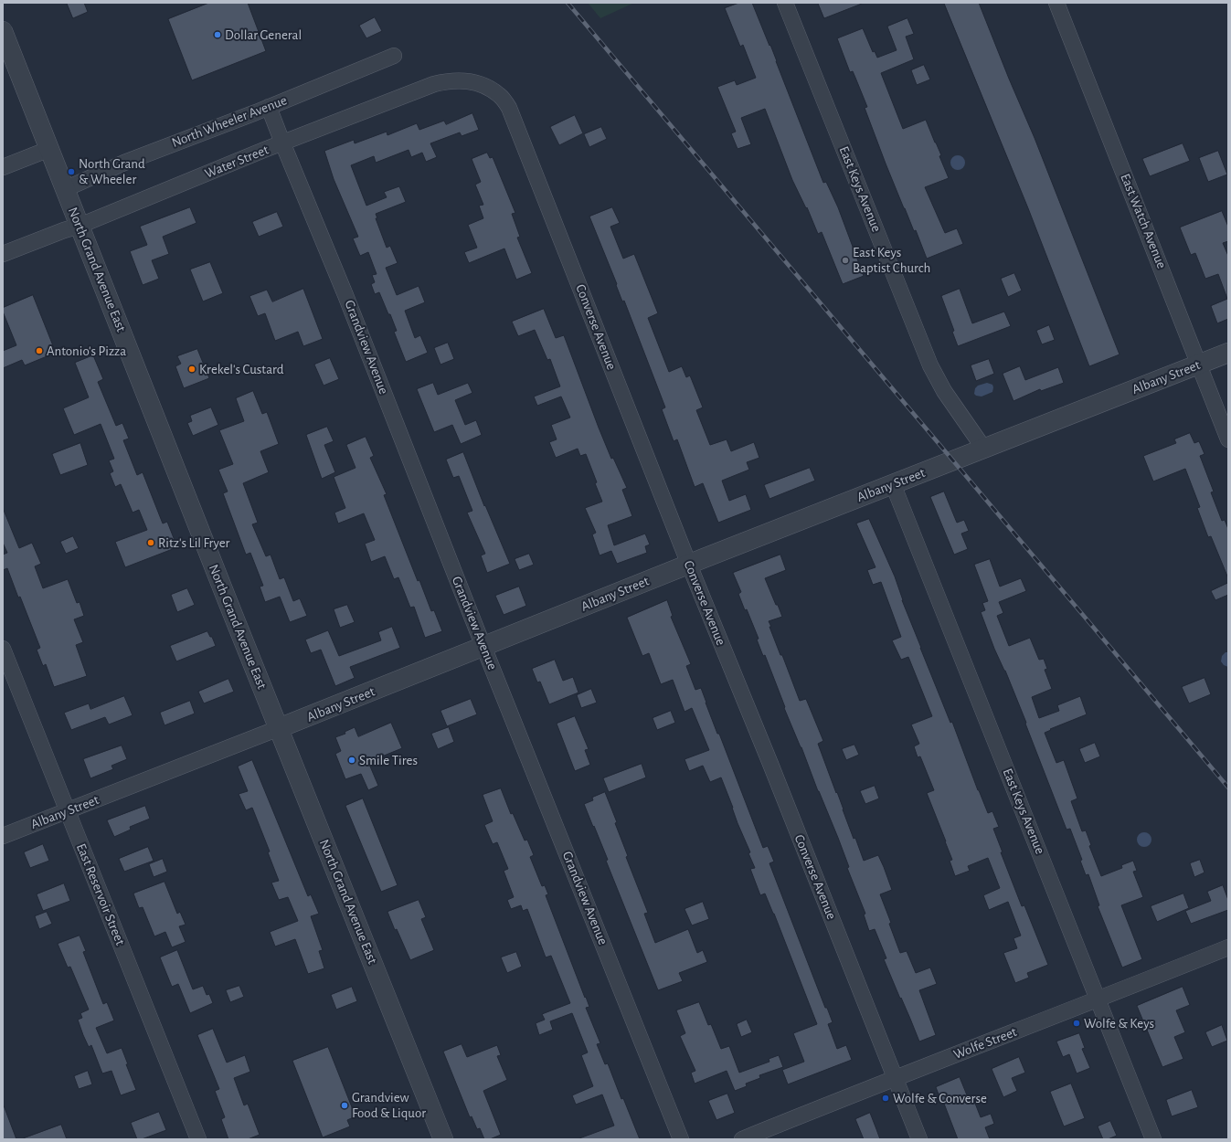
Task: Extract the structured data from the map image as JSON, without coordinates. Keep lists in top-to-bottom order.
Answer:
{
  "streets": {
    "street": [
      "North Wheeler Avenue",
      "Water Street",
      "East Keys Avenue",
      "East Watch Avenue",
      "North Grand Avenue East",
      "Converse Avenue",
      "Grandview Avenue",
      "Albany Street",
      "East Reservoir Street",
      "Wolfe Street"
    ]
  },
  "crossings": [
    ["North Wheeler Avenue", "North Grand Avenue East"],
    ["North Wheeler Avenue", "Grandview Avenue"],
    ["Water Street", "North Grand Avenue East"],
    ["Water Street", "Converse Avenue"],
    ["Water Street", "Grandview Avenue"],
    ["East Keys Avenue", "Albany Street"],
    ["East Keys Avenue", "Wolfe Street"],
    ["East Watch Avenue", "Albany Street"],
    ["North Grand Avenue East", "Albany Street"],
    ["Converse Avenue", "Albany Street"],
    ["Converse Avenue", "Wolfe Street"],
    ["Grandview Avenue", "Albany Street"],
    ["Albany Street", "East Reservoir Street"]
  ],
  "places": [
    "Dollar General",
    "North Grand & Wheeler",
    "East Keys Baptist Church",
    "Antonio's Pizza",
    "Krekel's Custard",
    "Ritz's Lil Fryer",
    "Smile Tires",
    "Wolfe & Keys",
    "Wolfe & Converse",
    "Grandview Food & Liquor"
  ]
}
